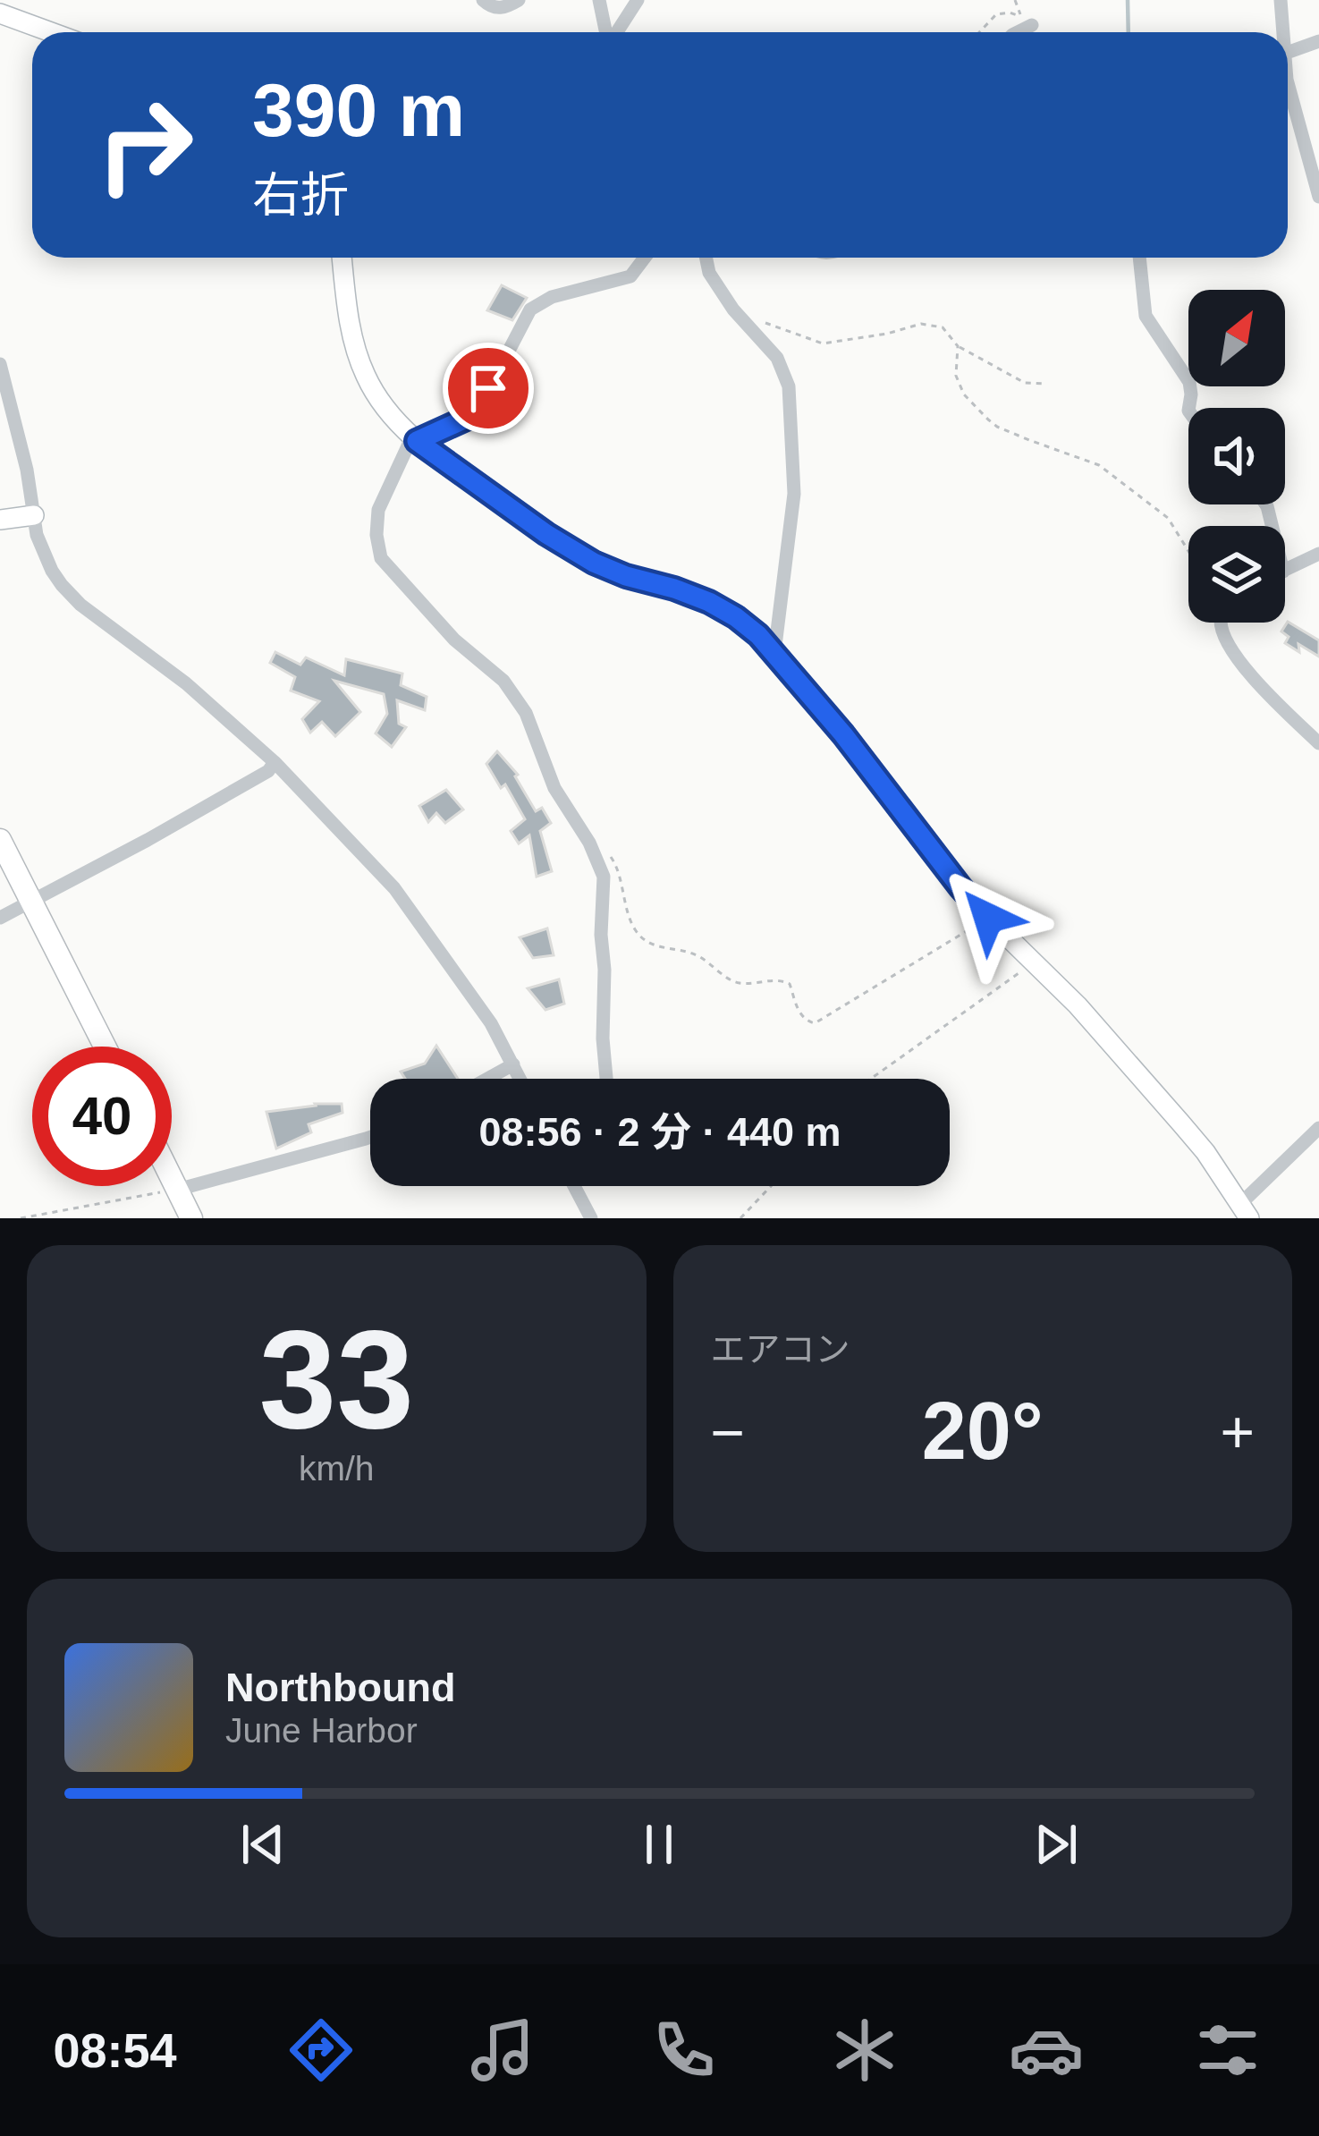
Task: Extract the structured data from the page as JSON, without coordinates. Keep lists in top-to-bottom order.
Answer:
{
  "north": "top right",
  "page": {
    "turn": ["390 m", "右折"],
    "limit": "40",
    "trip": "08:56 · 2 分 · 440 m",
    "tile": [
      ["33", "km/h"],
      "エアコン"
    ],
    "heat": ["−", "20°", "+"],
    "song": ["Northbound", "June Harbor"],
    "tabs": "08:54"
  }
}
